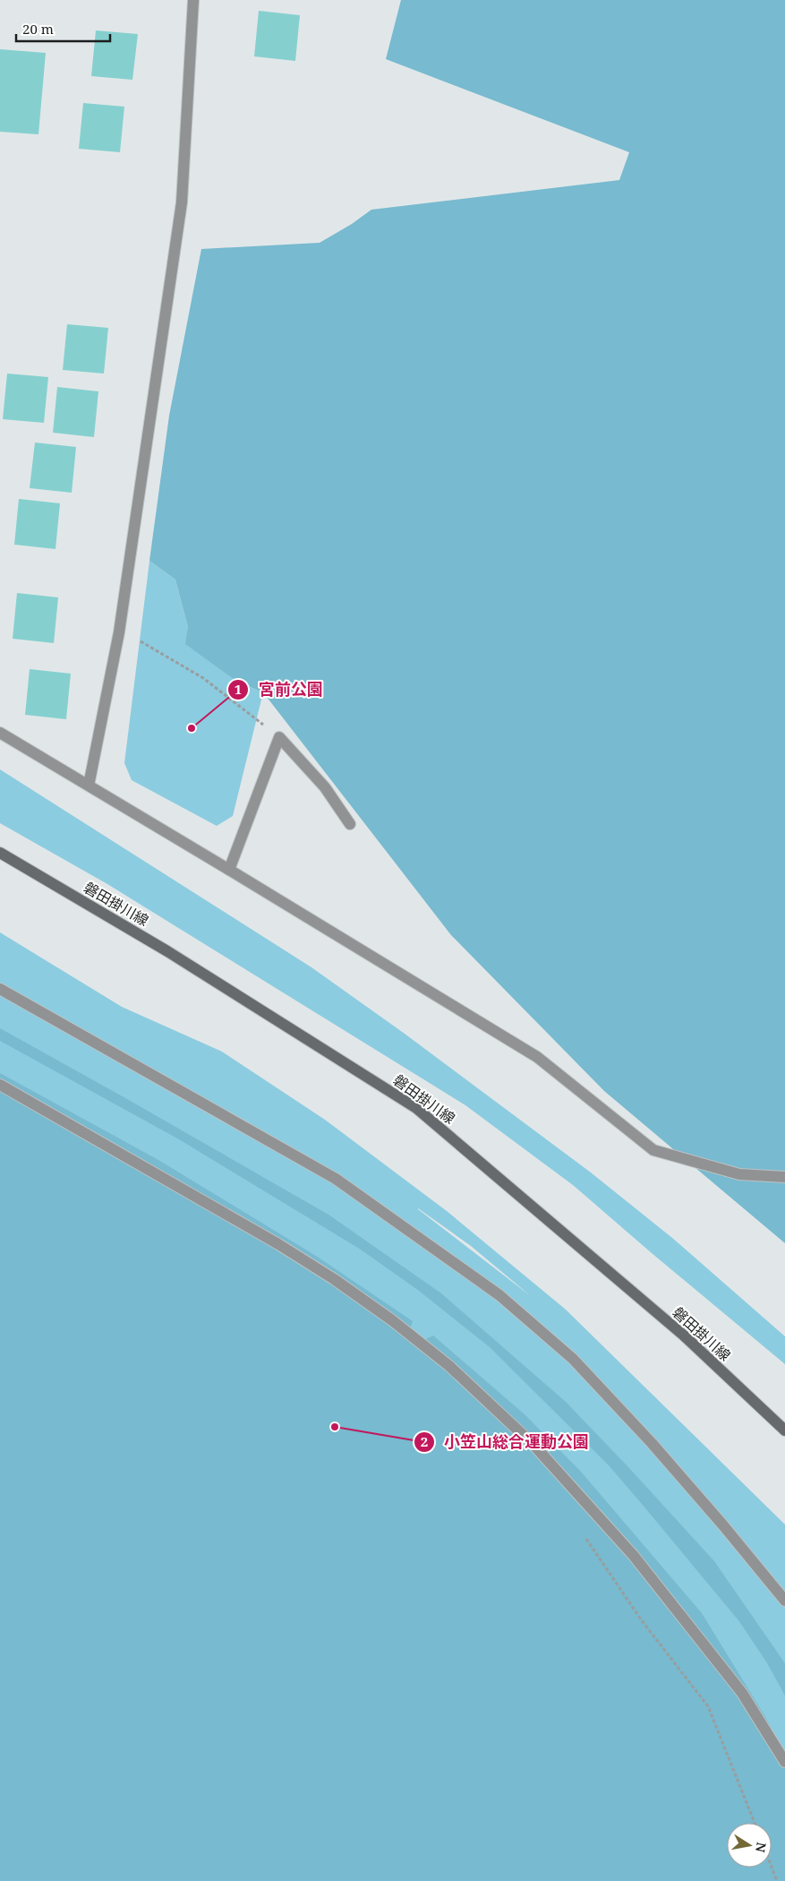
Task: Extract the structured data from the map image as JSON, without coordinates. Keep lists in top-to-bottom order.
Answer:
{
  "streets": {
    "main road": ["磐田掛川線"]
  },
  "places": ["宮前公園", "小笠山総合運動公園"],
  "scale_bar": "20 m",
  "north": "right"
}
